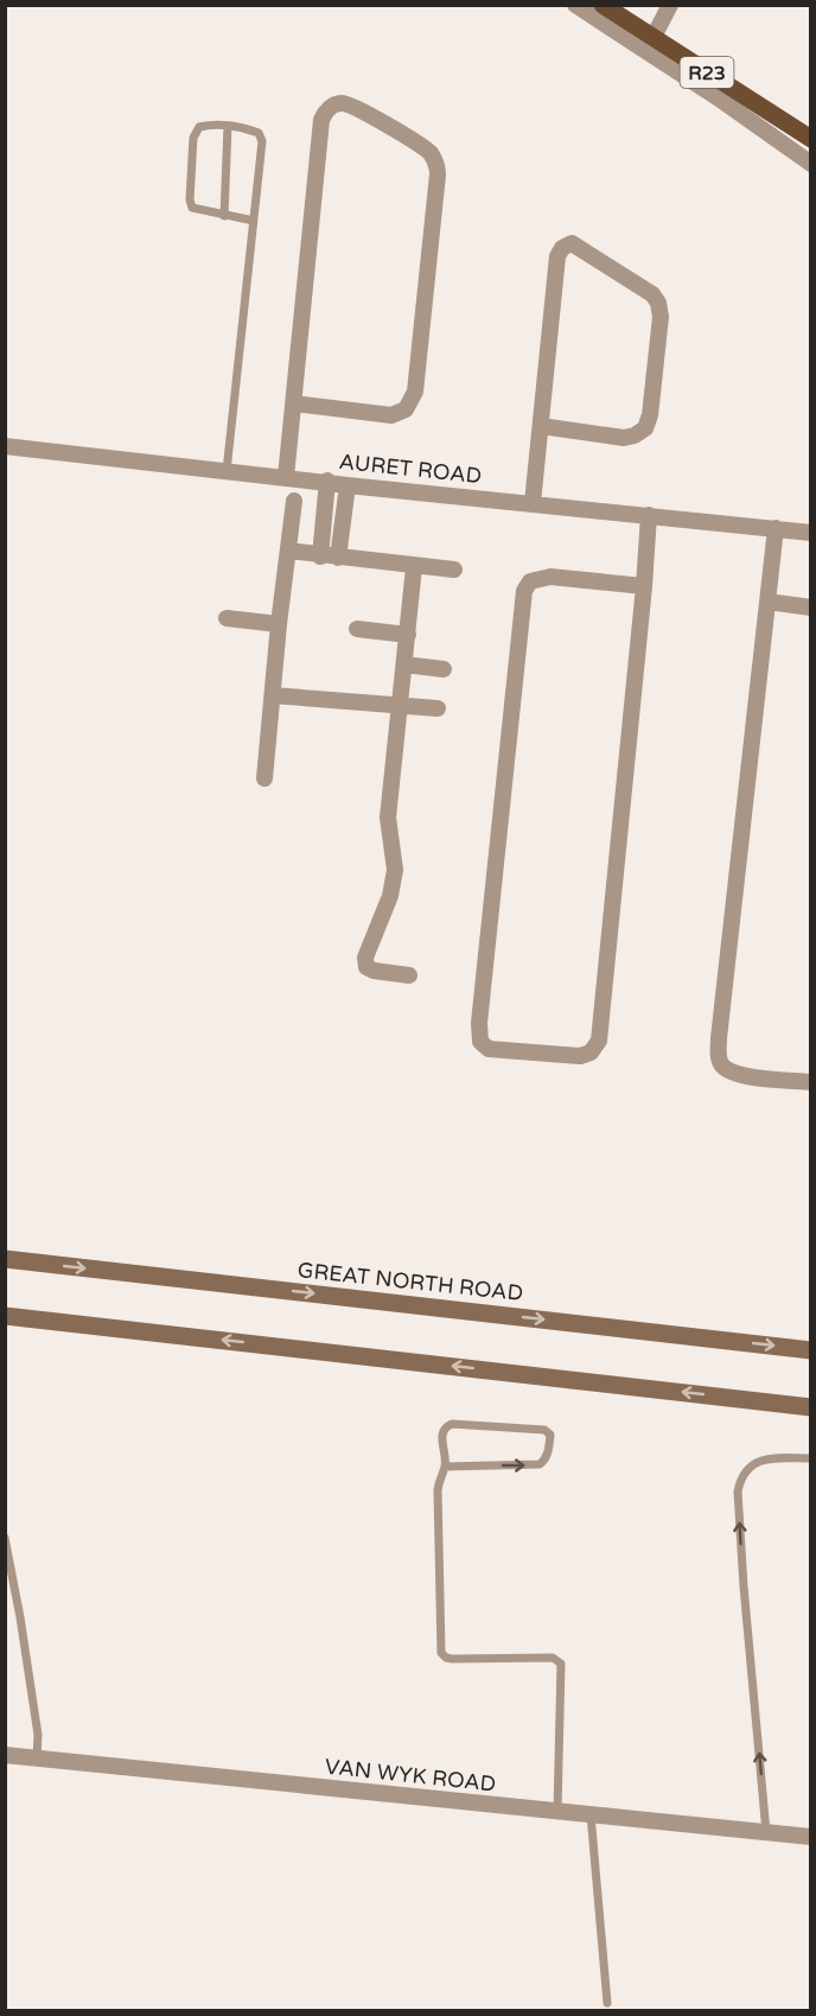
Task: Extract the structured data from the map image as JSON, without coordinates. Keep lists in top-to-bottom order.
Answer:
{
  "streets": {
    "main road": ["R23", "GREAT NORTH ROAD"],
    "street": ["AURET ROAD", "VAN WYK ROAD"]
  }
}
